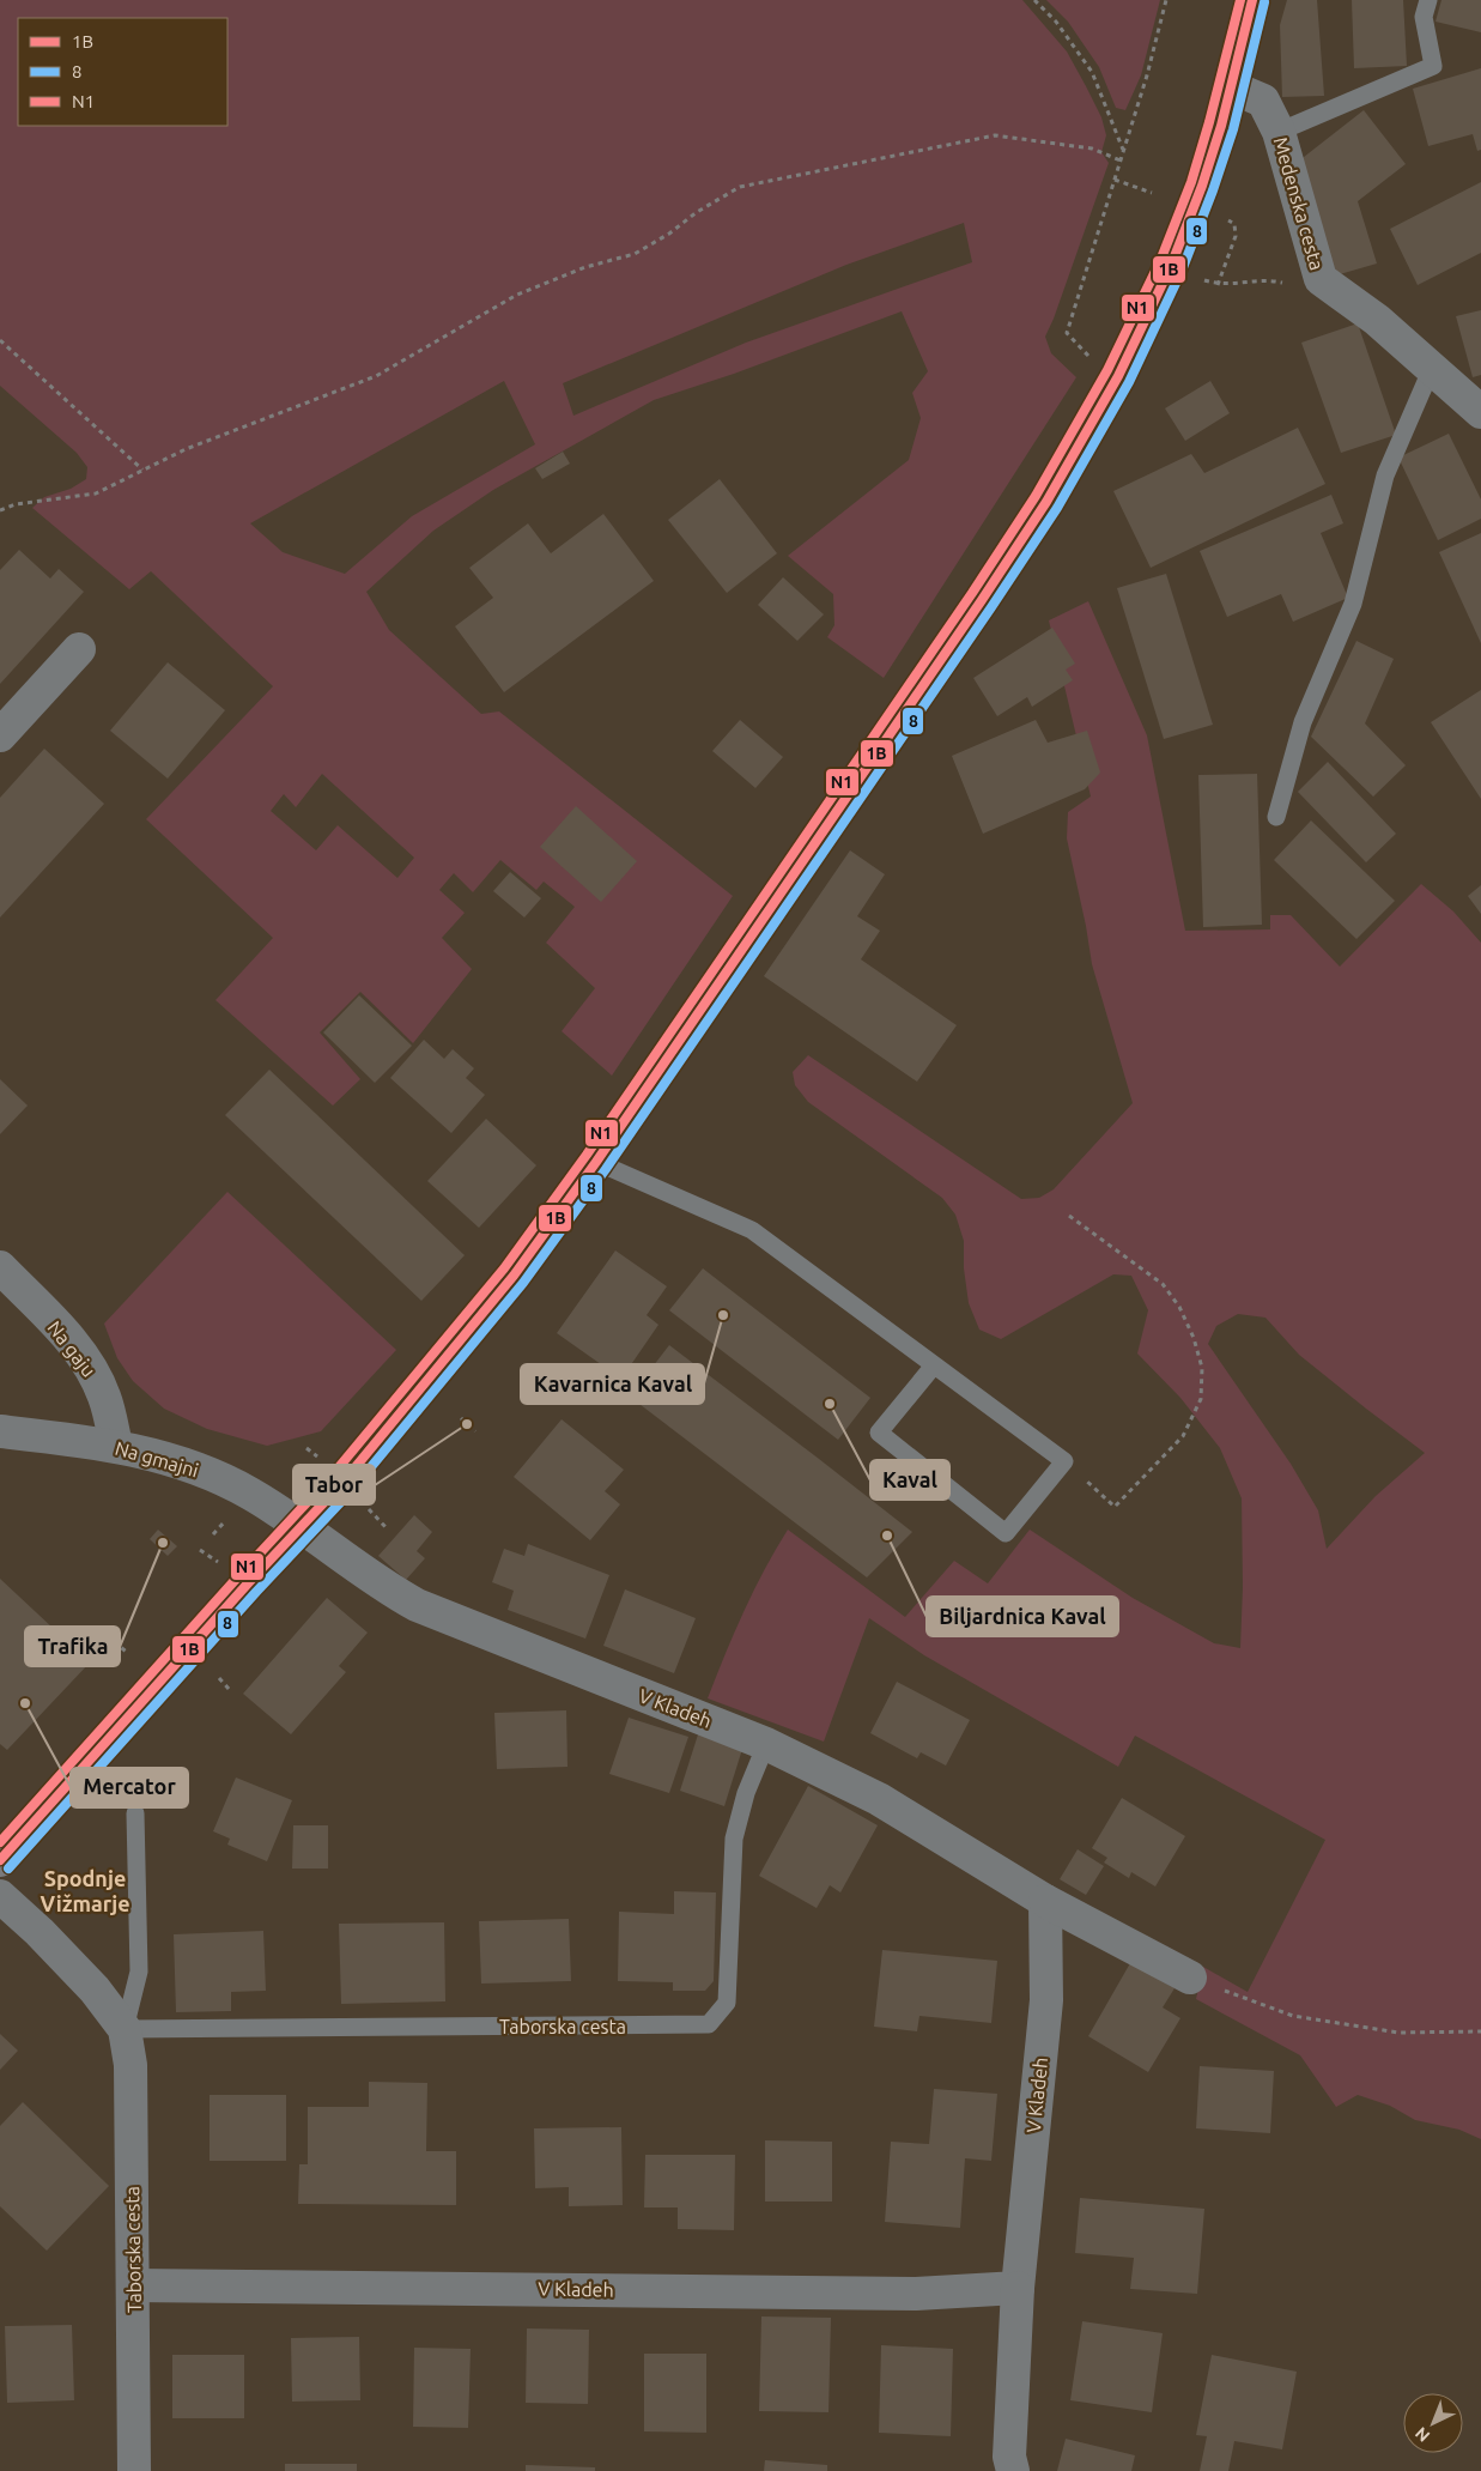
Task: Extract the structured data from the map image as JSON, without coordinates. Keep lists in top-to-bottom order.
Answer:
{
  "streets": {
    "street": [
      "Medenska cesta",
      "Na gaju",
      "Na gmajni",
      "V Kladeh",
      "Taborska cesta"
    ]
  },
  "crossings": [
    ["Na gaju", "Na gmajni"],
    ["Na gmajni", "V Kladeh"],
    ["V Kladeh", "Taborska cesta"]
  ],
  "districts": ["Spodnje Vižmarje"],
  "places": [
    "Kavarnica Kaval",
    "Kaval",
    "Tabor",
    "Biljardnica Kaval",
    "Trafika",
    "Mercator"
  ],
  "lines": ["transit line 1B", "transit line N1", "transit line 8"],
  "legend": ["1B", "8", "N1"],
  "north": "bottom left"
}
